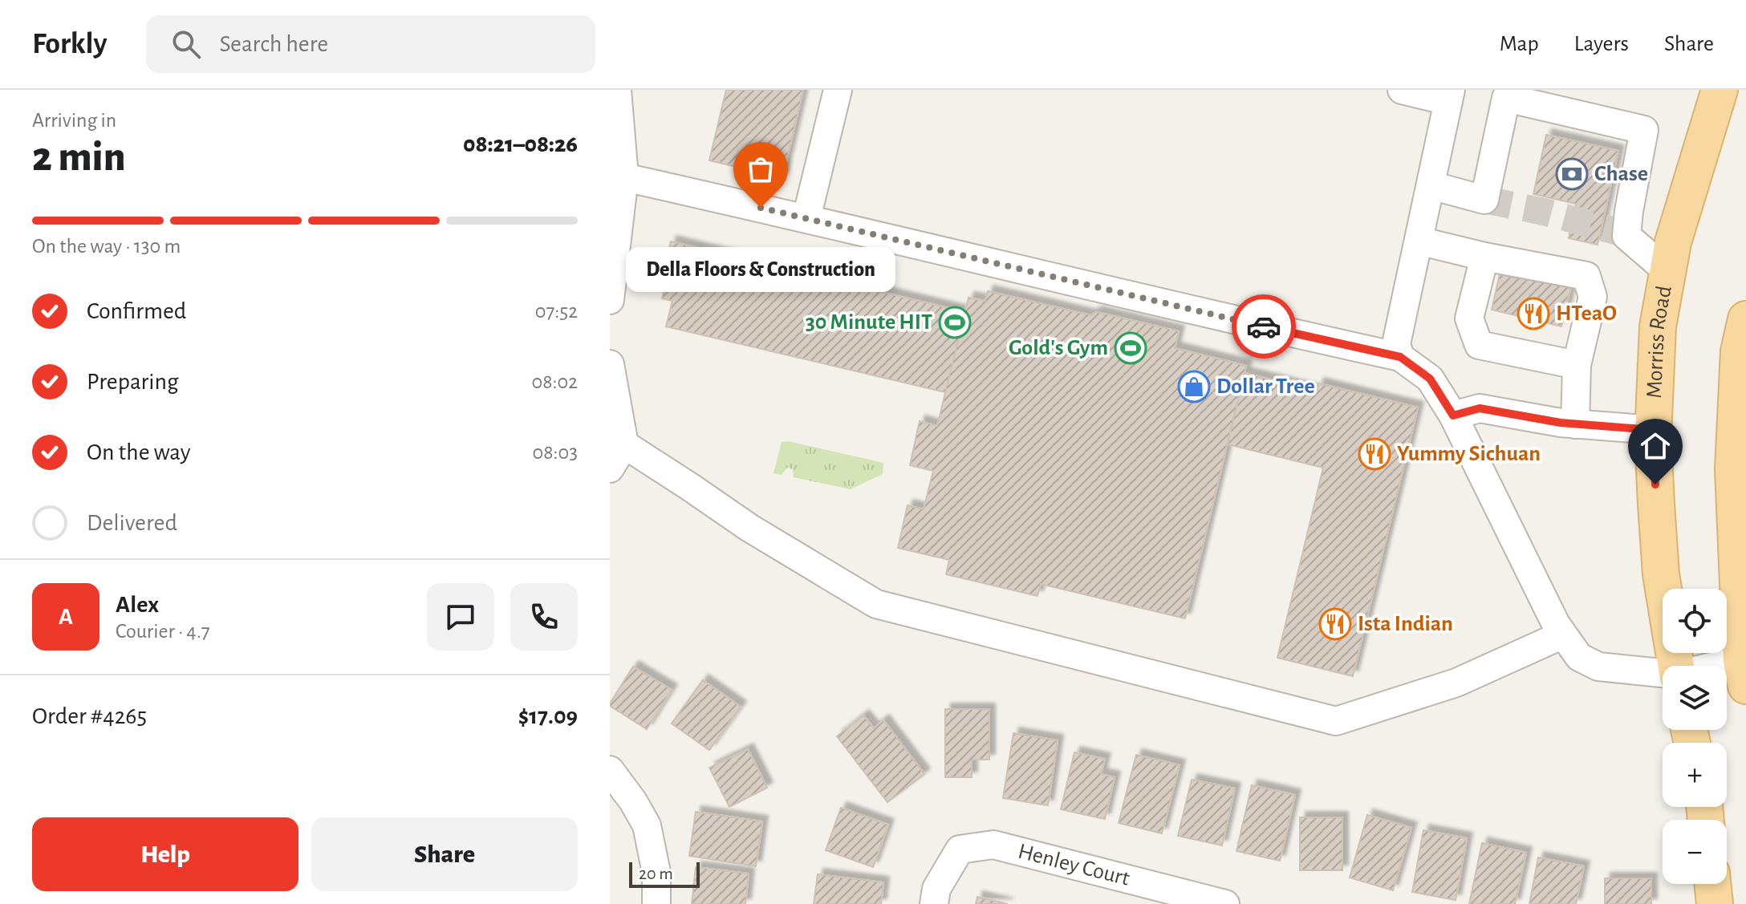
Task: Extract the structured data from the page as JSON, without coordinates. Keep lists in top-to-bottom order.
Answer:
{
  "streets": {
    "main road": ["Morriss Road"],
    "street": ["Henley Court"]
  },
  "places": {
    "bank": ["Chase"],
    "other": ["Della Floors & Construction"],
    "restaurant": ["HTeaO", "Yummy Sichuan", "Ista Indian"],
    "sports": ["30 Minute HIT", "Gold's Gym"],
    "shop": ["Dollar Tree"]
  },
  "scale_bar": "20 m",
  "page": {
    "header": "Forkly",
    "search": "Search here",
    "nav": ["Map", "Layers", "Share"],
    "heading": ["2 min", "Arriving in", "08:21–08:26"],
    "panel": [
      "Alex",
      "Courier · 4.7",
      "Order #4265",
      "$17.09"
    ],
    "bar": "On the way · 130 m",
    "bubble": "Della Floors & Construction",
    "list": [
      ["Confirmed", "07:52"],
      ["Preparing", "08:02"],
      ["On the way", "08:03"],
      "Delivered"
    ],
    "round": "A",
    "map_buttons": ["+", "−"],
    "buttons": ["Help", "Share"],
    "scale": "20 m"
  }
}
